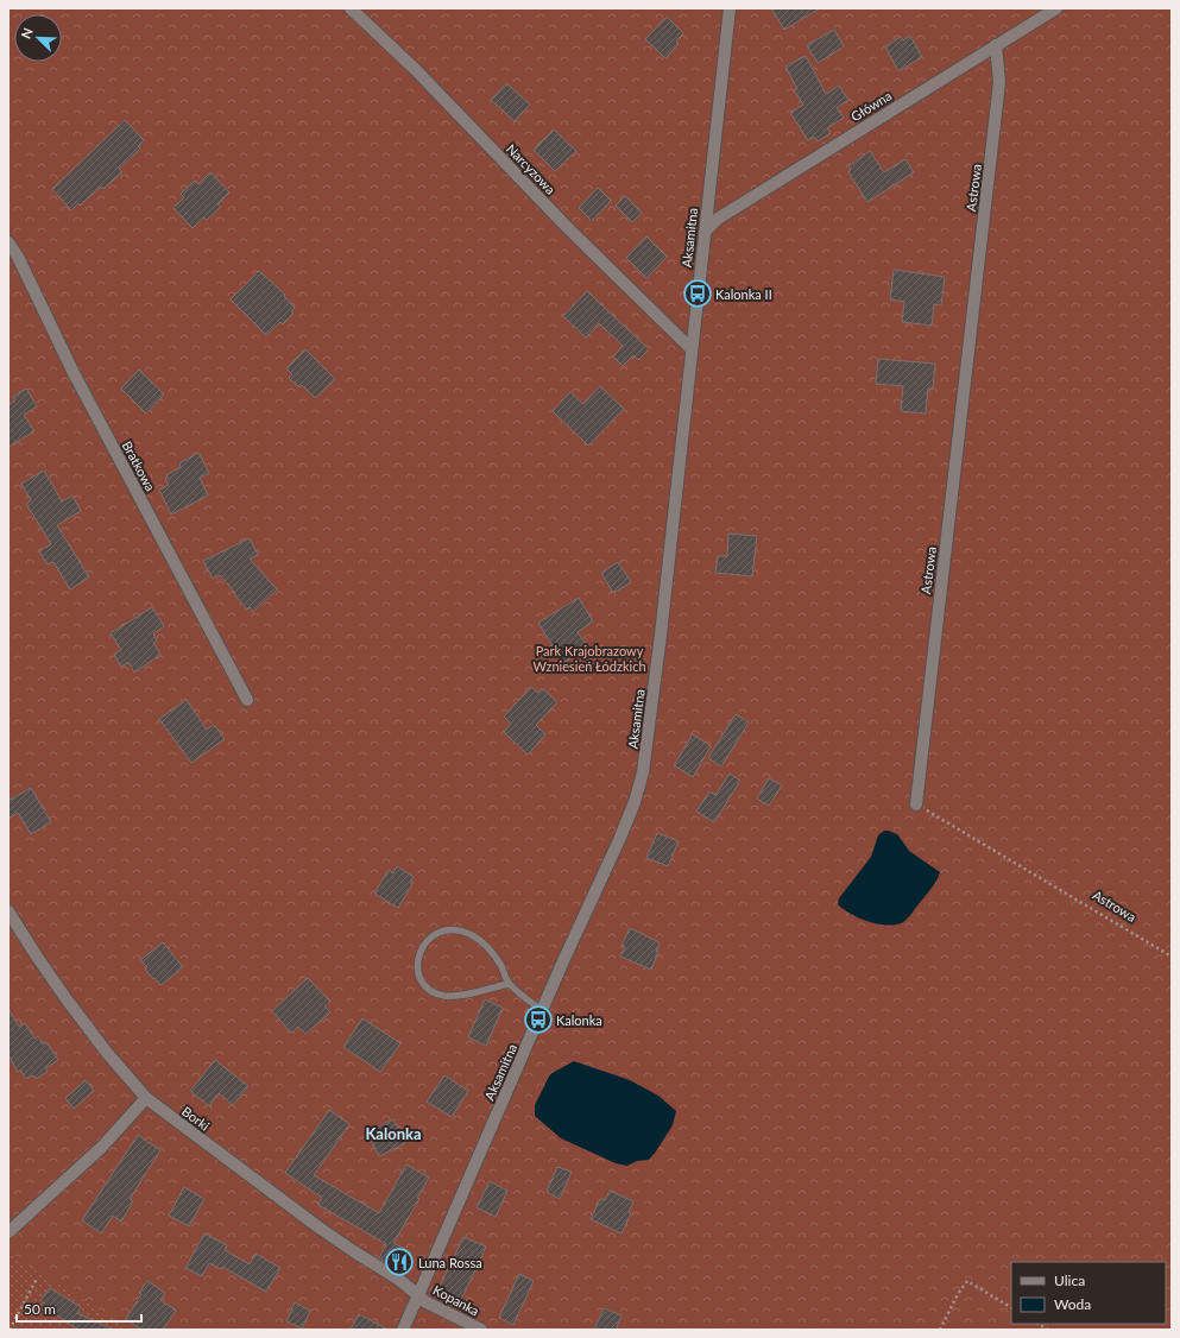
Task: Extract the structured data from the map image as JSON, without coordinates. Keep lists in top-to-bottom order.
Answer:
{
  "streets": {
    "street": [
      "Główna",
      "Narcyzowa",
      "Astrowa",
      "Aksamitna",
      "Bratkowa",
      "Borki",
      "Kopanka"
    ]
  },
  "crossings": [
    ["Główna", "Astrowa"],
    ["Główna", "Aksamitna"],
    ["Narcyzowa", "Aksamitna"],
    ["Aksamitna", "Borki"],
    ["Aksamitna", "Kopanka"],
    ["Borki", "Kopanka"]
  ],
  "districts": ["Kalonka"],
  "parks": ["Park Krajobrazowy Wzniesień Łódzkich"],
  "places": {
    "bus stop": ["Kalonka II", "Kalonka"],
    "restaurant": ["Luna Rossa"]
  },
  "legend": ["Ulica", "Woda"],
  "scale_bar": "50 m",
  "north": "top left"
}
